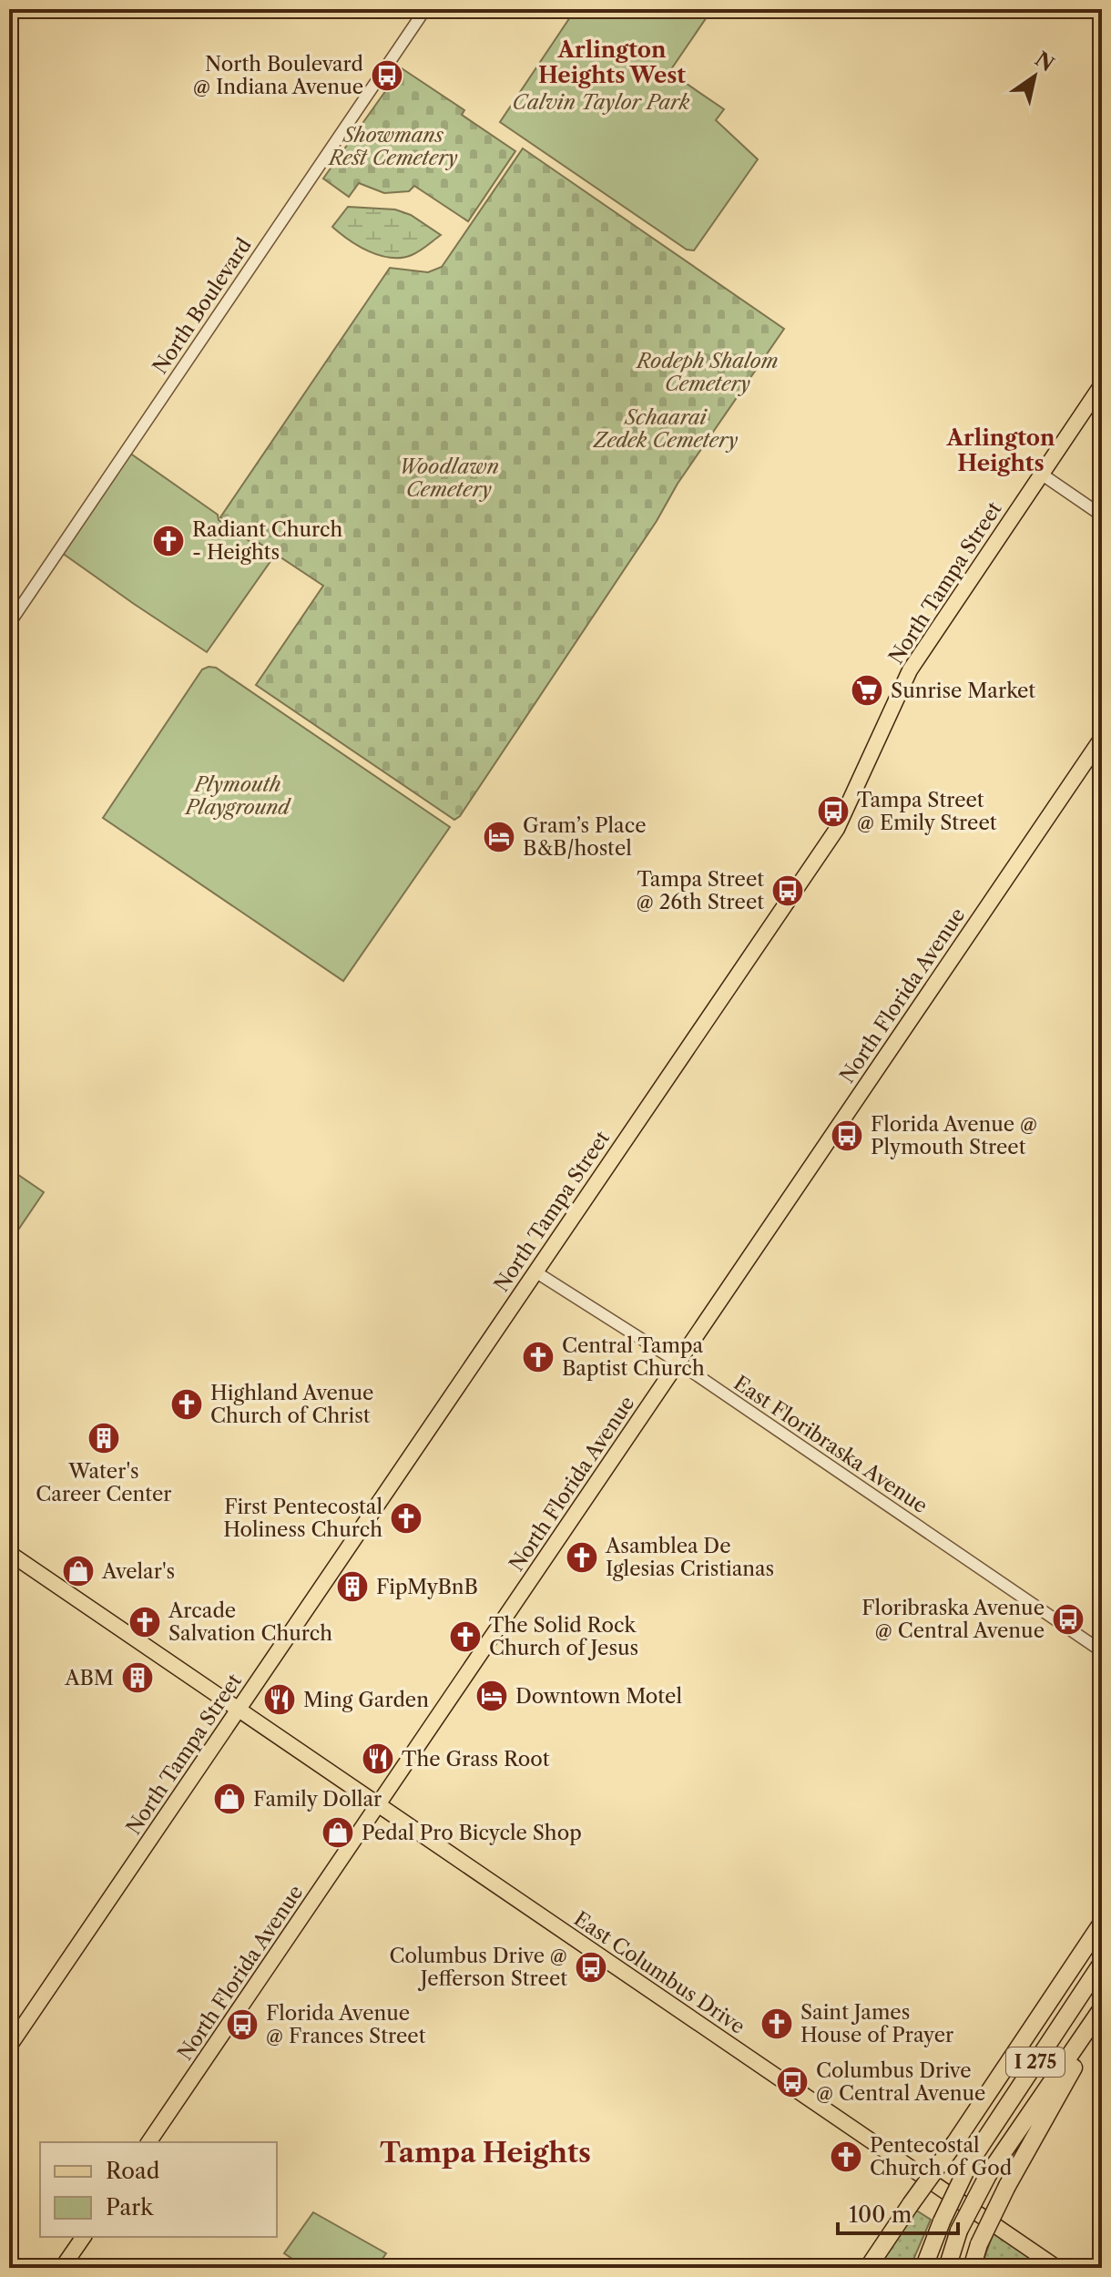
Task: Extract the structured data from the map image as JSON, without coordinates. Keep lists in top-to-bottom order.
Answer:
{
  "streets": {
    "highway": ["I 275"],
    "main road": ["North Tampa Street", "North Florida Avenue", "East Columbus Drive"],
    "street": ["North Boulevard", "East Floribraska Avenue"]
  },
  "crossings": [
    ["North Tampa Street", "East Floribraska Avenue"],
    ["North Tampa Street", "East Columbus Drive"],
    ["North Florida Avenue", "East Floribraska Avenue"],
    ["North Florida Avenue", "East Columbus Drive"]
  ],
  "districts": ["Arlington Heights West", "Arlington Heights", "Tampa Heights"],
  "parks": [
    "Calvin Taylor Park",
    "Showmans Rest Cemetery",
    "Rodeph Shalom Cemetery",
    "Schaarai Zedek Cemetery",
    "Woodlawn Cemetery",
    "Plymouth Playground"
  ],
  "places": {
    "bus stop": [
      "North Boulevard @ Indiana Avenue",
      "Tampa Street @ Emily Street",
      "Tampa Street @ 26th Street",
      "Florida Avenue @ Plymouth Street",
      "Floribraska Avenue @ Central Avenue",
      "Columbus Drive @ Jefferson Street",
      "Florida Avenue @ Frances Street",
      "Columbus Drive @ Central Avenue"
    ],
    "church": [
      "Radiant Church - Heights",
      "Central Tampa Baptist Church",
      "Highland Avenue Church of Christ",
      "First Pentecostal Holiness Church",
      "Asamblea De Iglesias Cristianas",
      "Arcade Salvation Church",
      "The Solid Rock Church of Jesus",
      "Saint James House of Prayer",
      "Pentecostal Church of God"
    ],
    "supermarket": ["Sunrise Market"],
    "hotel": ["Gram’s Place B&B/hostel", "Downtown Motel"],
    "building": ["Water's Career Center", "FipMyBnB", "ABM"],
    "shop": ["Avelar's", "Family Dollar", "Pedal Pro Bicycle Shop"],
    "restaurant": ["Ming Garden", "The Grass Root"]
  },
  "legend": ["Road", "Park"],
  "scale_bar": "100 m",
  "north": "top right"
}
